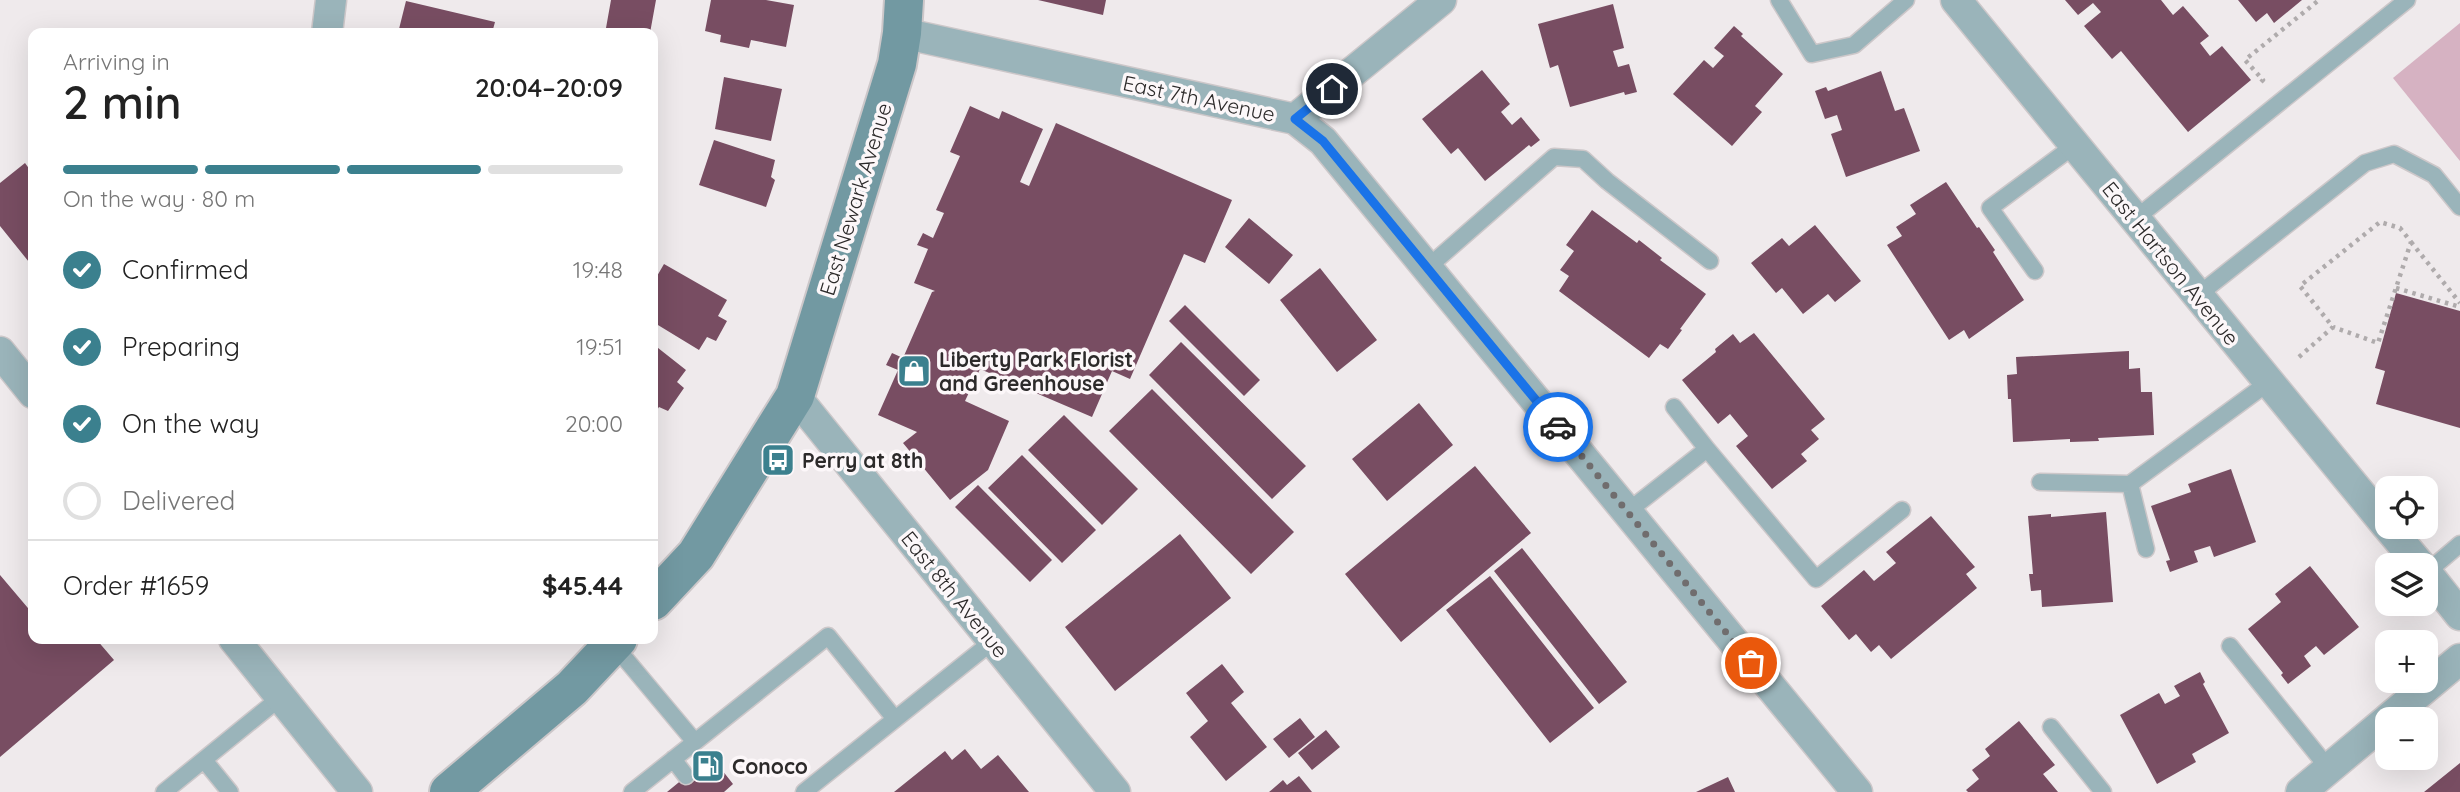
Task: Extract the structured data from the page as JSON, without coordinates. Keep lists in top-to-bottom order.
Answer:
{
  "streets": {
    "main road": ["East Newark Avenue"],
    "street": ["East 7th Avenue", "East Hartson Avenue", "East 8th Avenue"]
  },
  "crossings": [
    ["East 7th Avenue", "East Newark Avenue"],
    ["East Newark Avenue", "East 8th Avenue"]
  ],
  "places": {
    "shop": ["Liberty Park Florist and Greenhouse"],
    "bus stop": ["Perry at 8th"],
    "fuel station": ["Conoco"]
  },
  "page": {
    "heading": ["2 min", "Arriving in", "20:04–20:09"],
    "panel": ["Order #1659", "$45.44"],
    "bar": "On the way · 80 m",
    "list": [
      ["Confirmed", "19:48"],
      ["Preparing", "19:51"],
      ["On the way", "20:00"],
      "Delivered"
    ],
    "map_buttons": ["+", "−"]
  }
}
